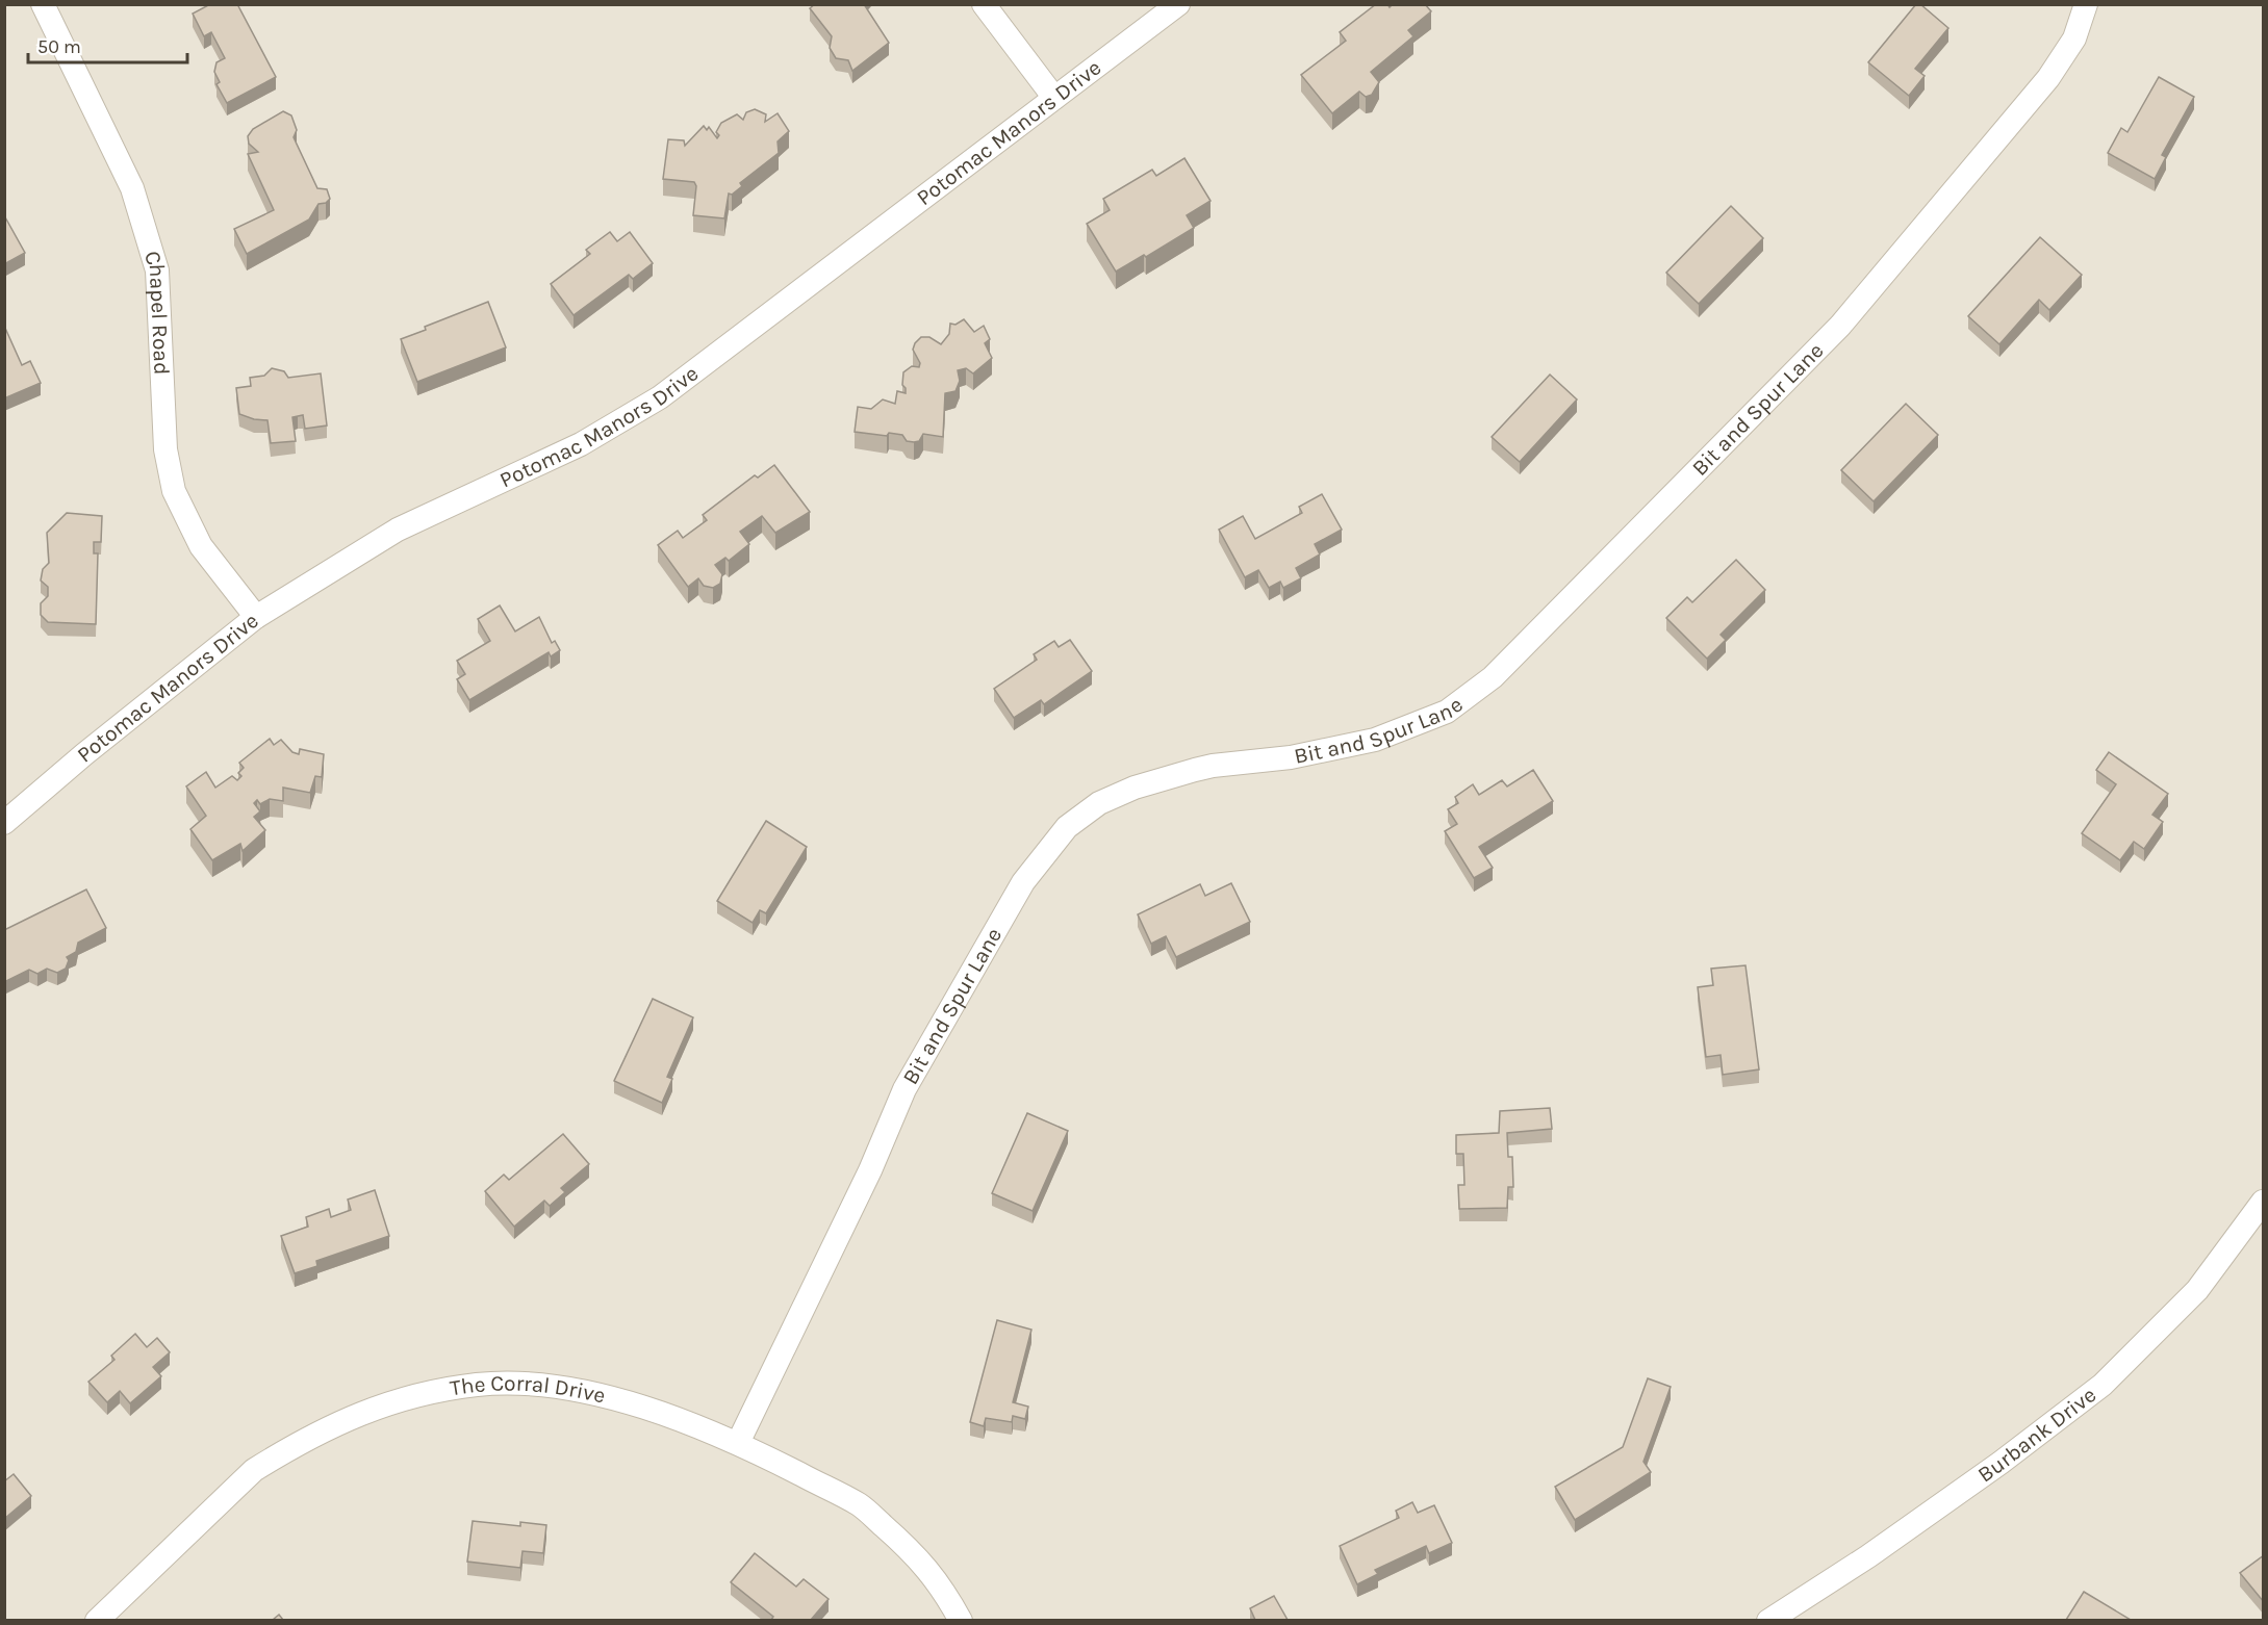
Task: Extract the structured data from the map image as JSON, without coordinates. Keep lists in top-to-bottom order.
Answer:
{
  "streets": {
    "street": [
      "Potomac Manors Drive",
      "Chapel Road",
      "Bit and Spur Lane",
      "The Corral Drive",
      "Burbank Drive"
    ]
  },
  "crossings": [
    ["Potomac Manors Drive", "Chapel Road"],
    ["Bit and Spur Lane", "The Corral Drive"]
  ],
  "scale_bar": "50 m"
}
